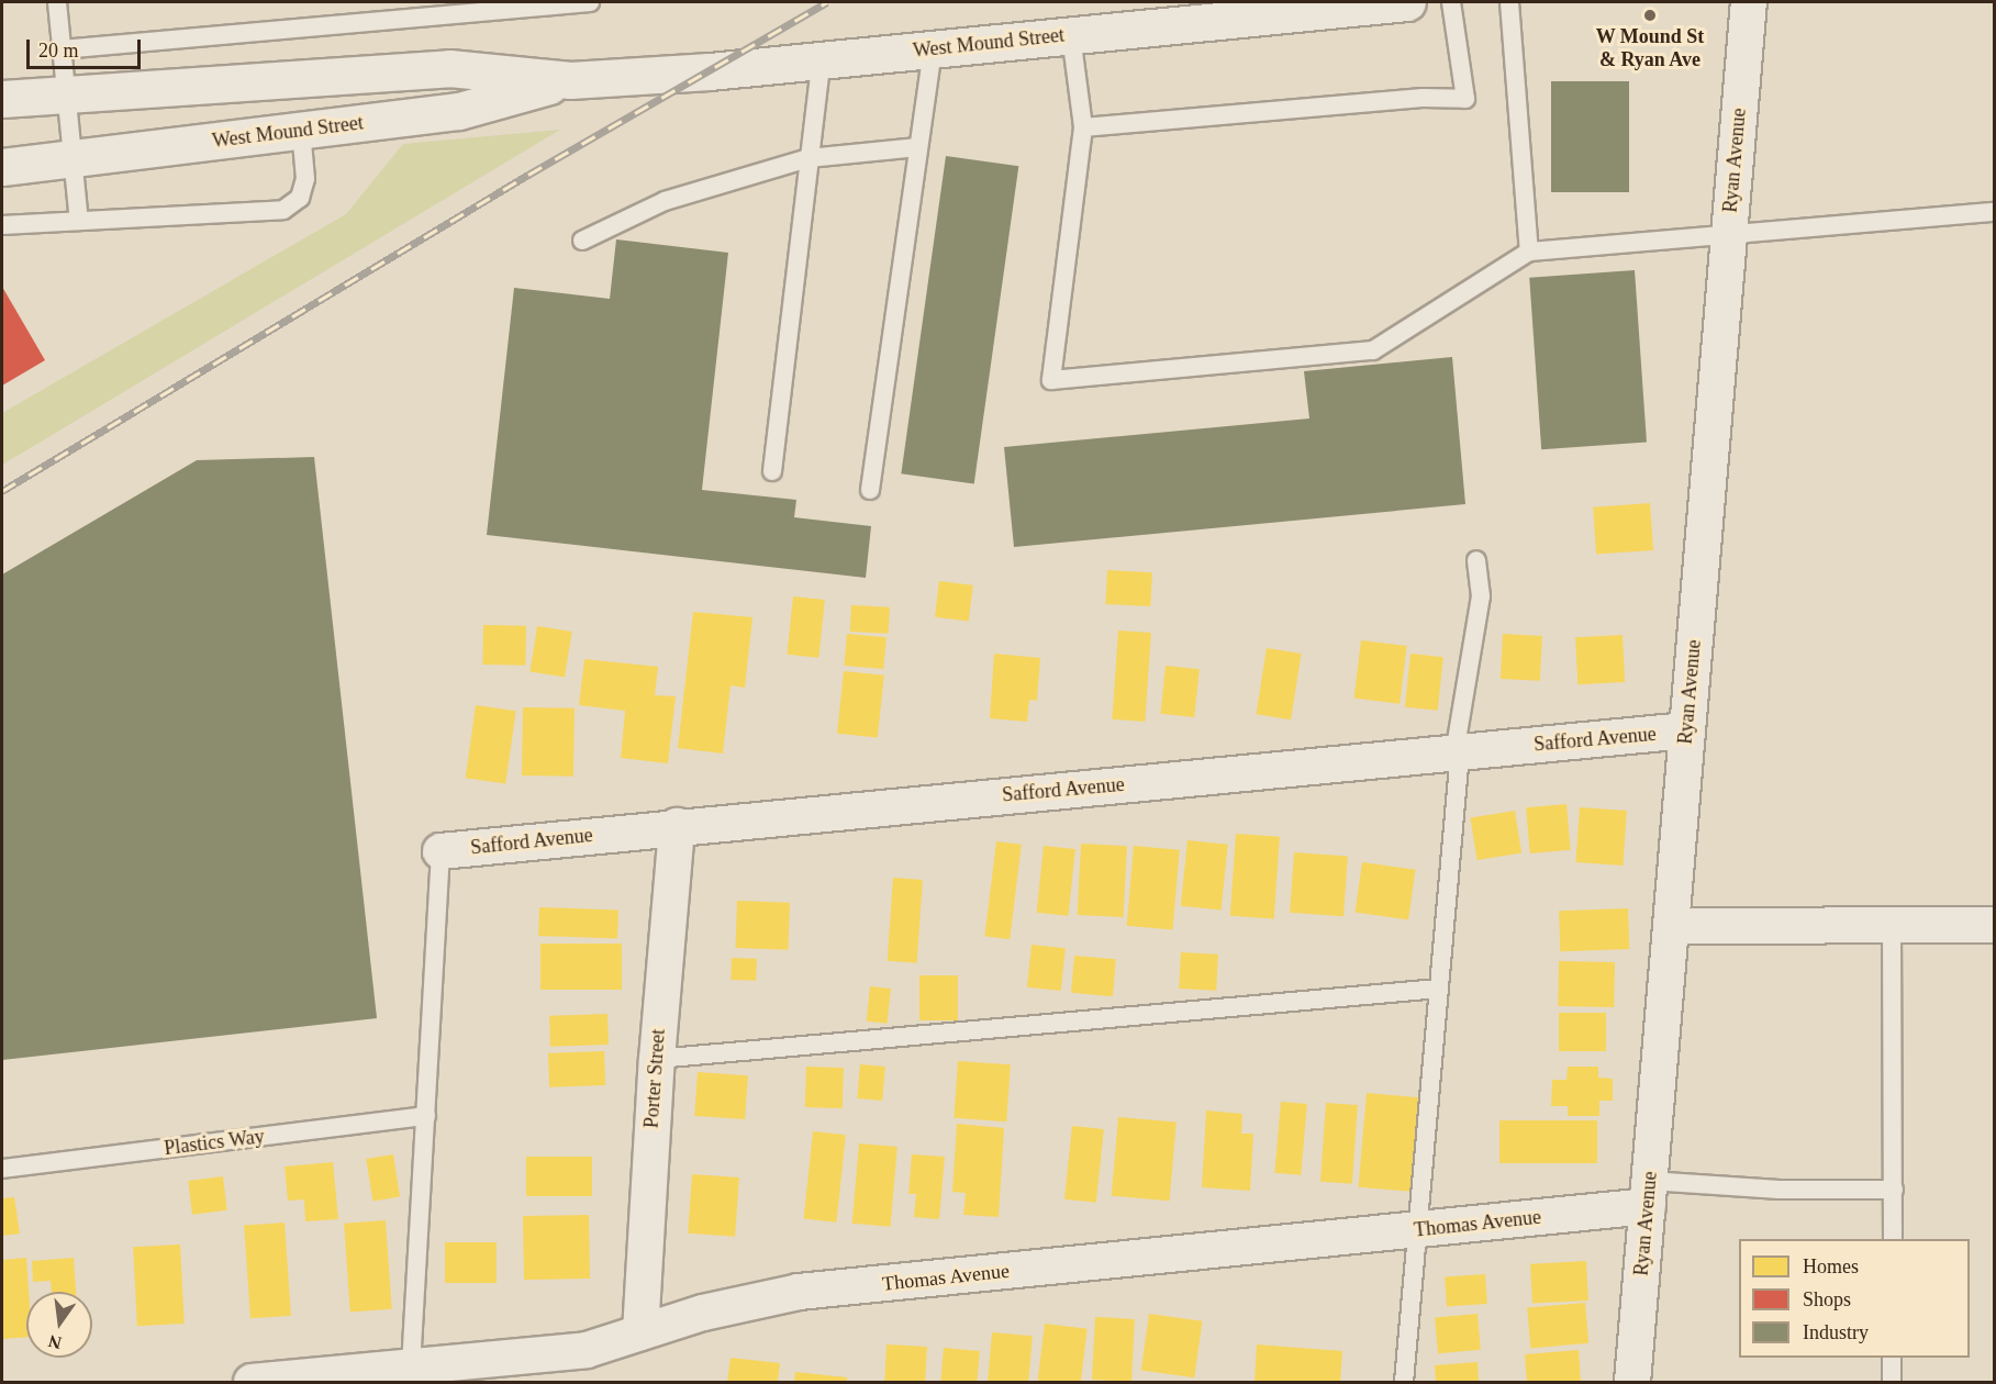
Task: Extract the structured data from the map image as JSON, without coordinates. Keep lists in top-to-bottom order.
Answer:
{
  "streets": {
    "main road": ["West Mound Street"],
    "street": [
      "Ryan Avenue",
      "Safford Avenue",
      "Porter Street",
      "Thomas Avenue"
    ],
    "lane": ["Plastics Way"]
  },
  "crossings": [
    ["Ryan Avenue", "Safford Avenue"],
    ["Ryan Avenue", "Thomas Avenue"],
    ["Safford Avenue", "Porter Street"],
    ["Porter Street", "Thomas Avenue"]
  ],
  "places": ["W Mound St & Ryan Ave"],
  "legend": ["Homes", "Shops", "Industry"],
  "scale_bar": "20 m",
  "north": "bottom"
}
